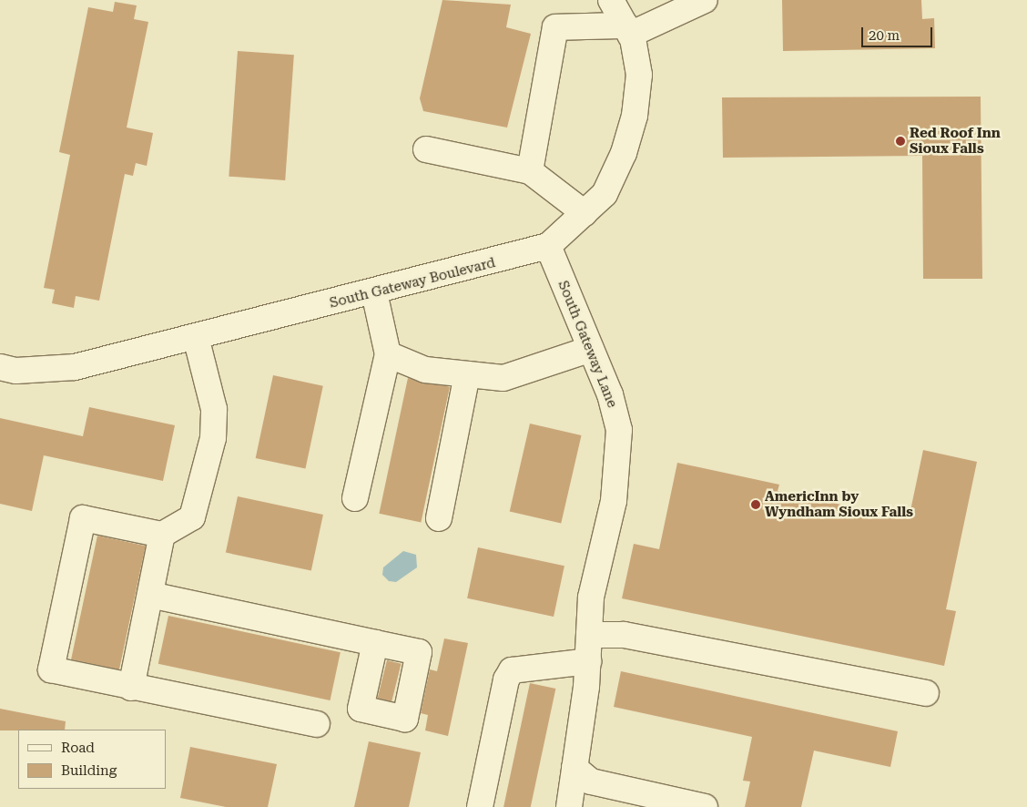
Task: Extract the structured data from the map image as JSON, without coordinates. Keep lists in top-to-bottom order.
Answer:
{
  "streets": {
    "street": ["South Gateway Boulevard", "South Gateway Lane"]
  },
  "crossings": [
    ["South Gateway Boulevard", "South Gateway Lane"]
  ],
  "places": ["Red Roof Inn Sioux Falls", "AmericInn by Wyndham Sioux Falls"],
  "legend": ["Road", "Building"],
  "scale_bar": "20 m"
}
